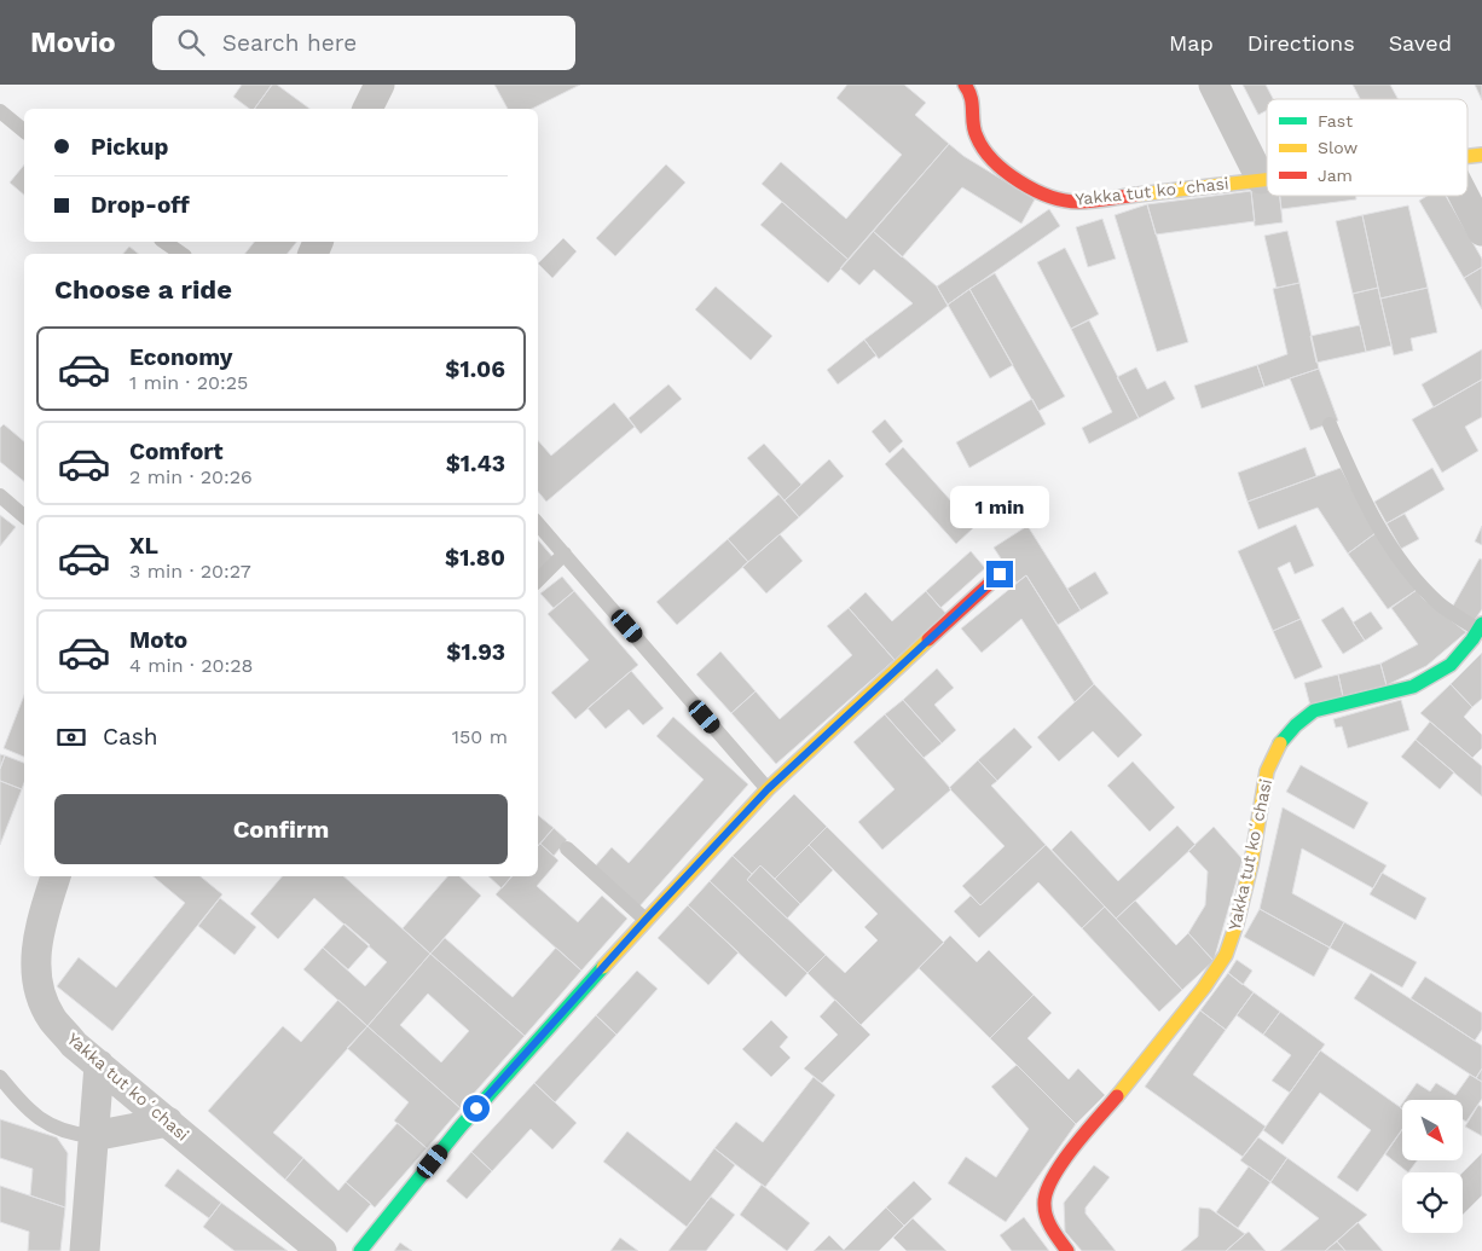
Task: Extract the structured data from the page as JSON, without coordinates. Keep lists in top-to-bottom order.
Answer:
{
  "streets": {
    "street": ["Yakka tut koʻchasi"]
  },
  "legend": ["Fast", "Slow", "Jam"],
  "north": "bottom right",
  "page": {
    "header": "Movio",
    "search": "Search here",
    "nav": ["Map", "Directions", "Saved"],
    "banner": ["Pickup", "Drop-off"],
    "heading": "Choose a ride",
    "list": [
      {
        "name": "Economy",
        "note": "1 min · 20:25",
        "value": "$1.06"
      },
      {
        "name": "Comfort",
        "note": "2 min · 20:26",
        "value": "$1.43"
      },
      {
        "name": "XL",
        "note": "3 min · 20:27",
        "value": "$1.80"
      },
      {
        "name": "Moto",
        "note": "4 min · 20:28",
        "value": "$1.93"
      }
    ],
    "bubble": "1 min",
    "pay": ["Cash", "150 m"],
    "buttons": "Confirm"
  }
}
